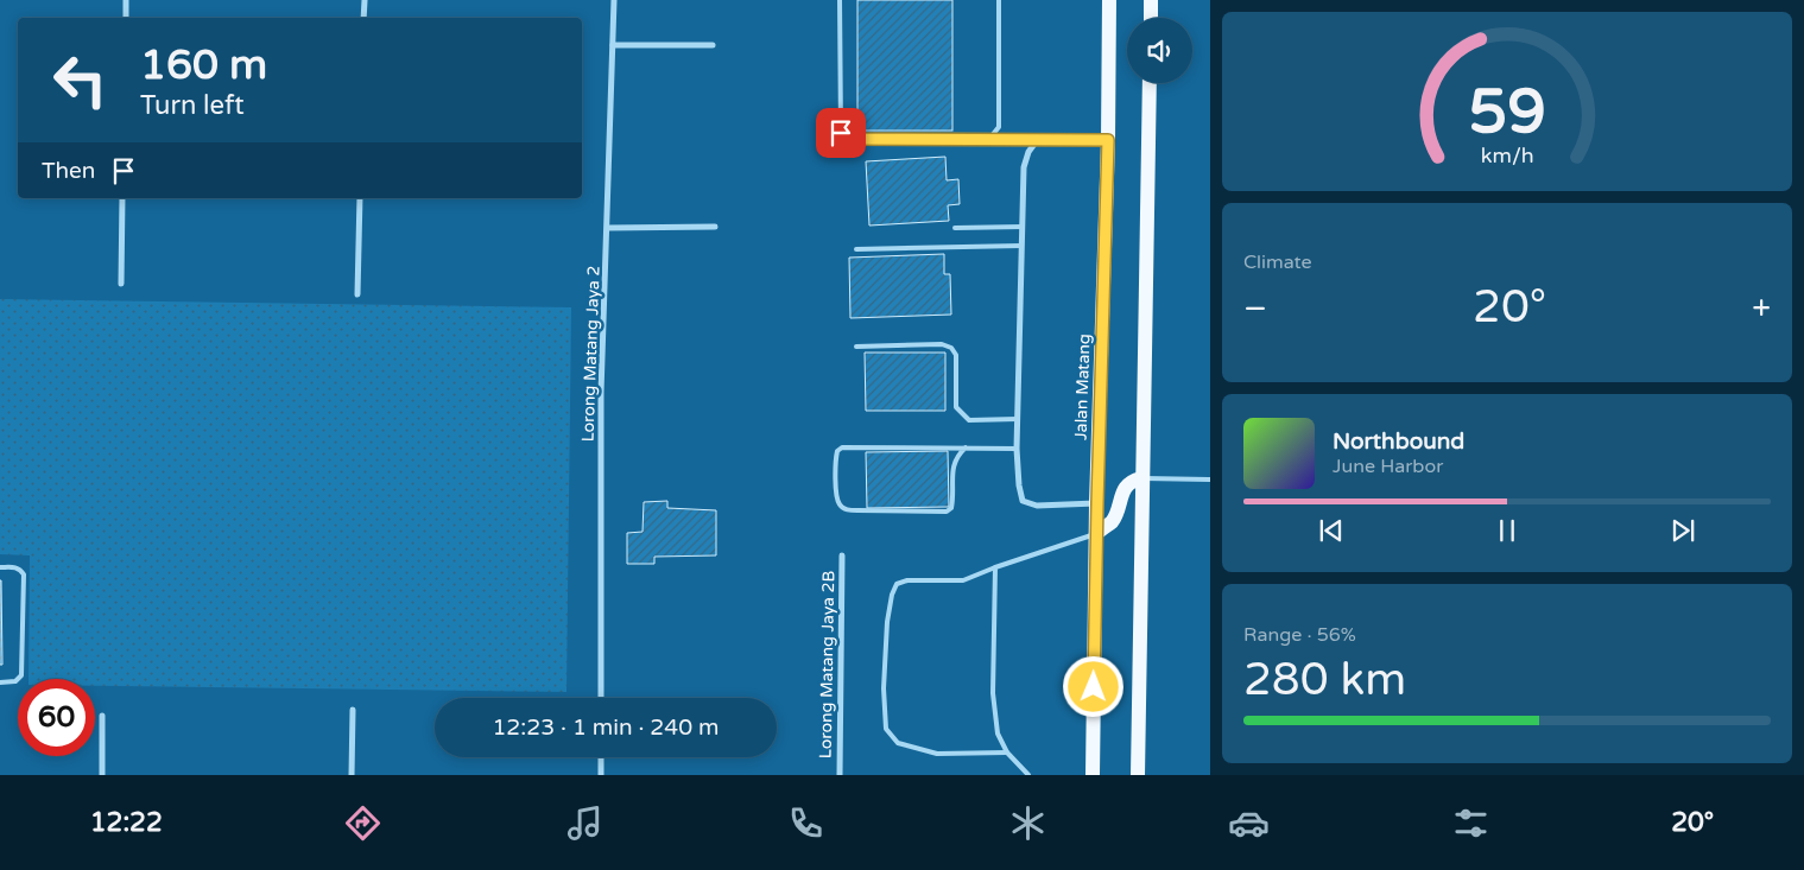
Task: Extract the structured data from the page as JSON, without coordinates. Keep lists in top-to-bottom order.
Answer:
{
  "streets": {
    "main road": ["Jalan Matang"],
    "street": ["Lorong Matang Jaya 2", "Lorong Matang Jaya 2B"]
  },
  "page": {
    "turn": ["160 m", "Turn left"],
    "then": "Then",
    "tile": [
      "Climate",
      ["Range · 56%", "280 km"]
    ],
    "heat": ["−", "20°", "+"],
    "song": ["Northbound", "June Harbor"],
    "limit": "60",
    "trip": "12:23 · 1 min · 240 m",
    "tabs": ["12:22", "20°"],
    "gauge": ["59", "km/h"]
  }
}
